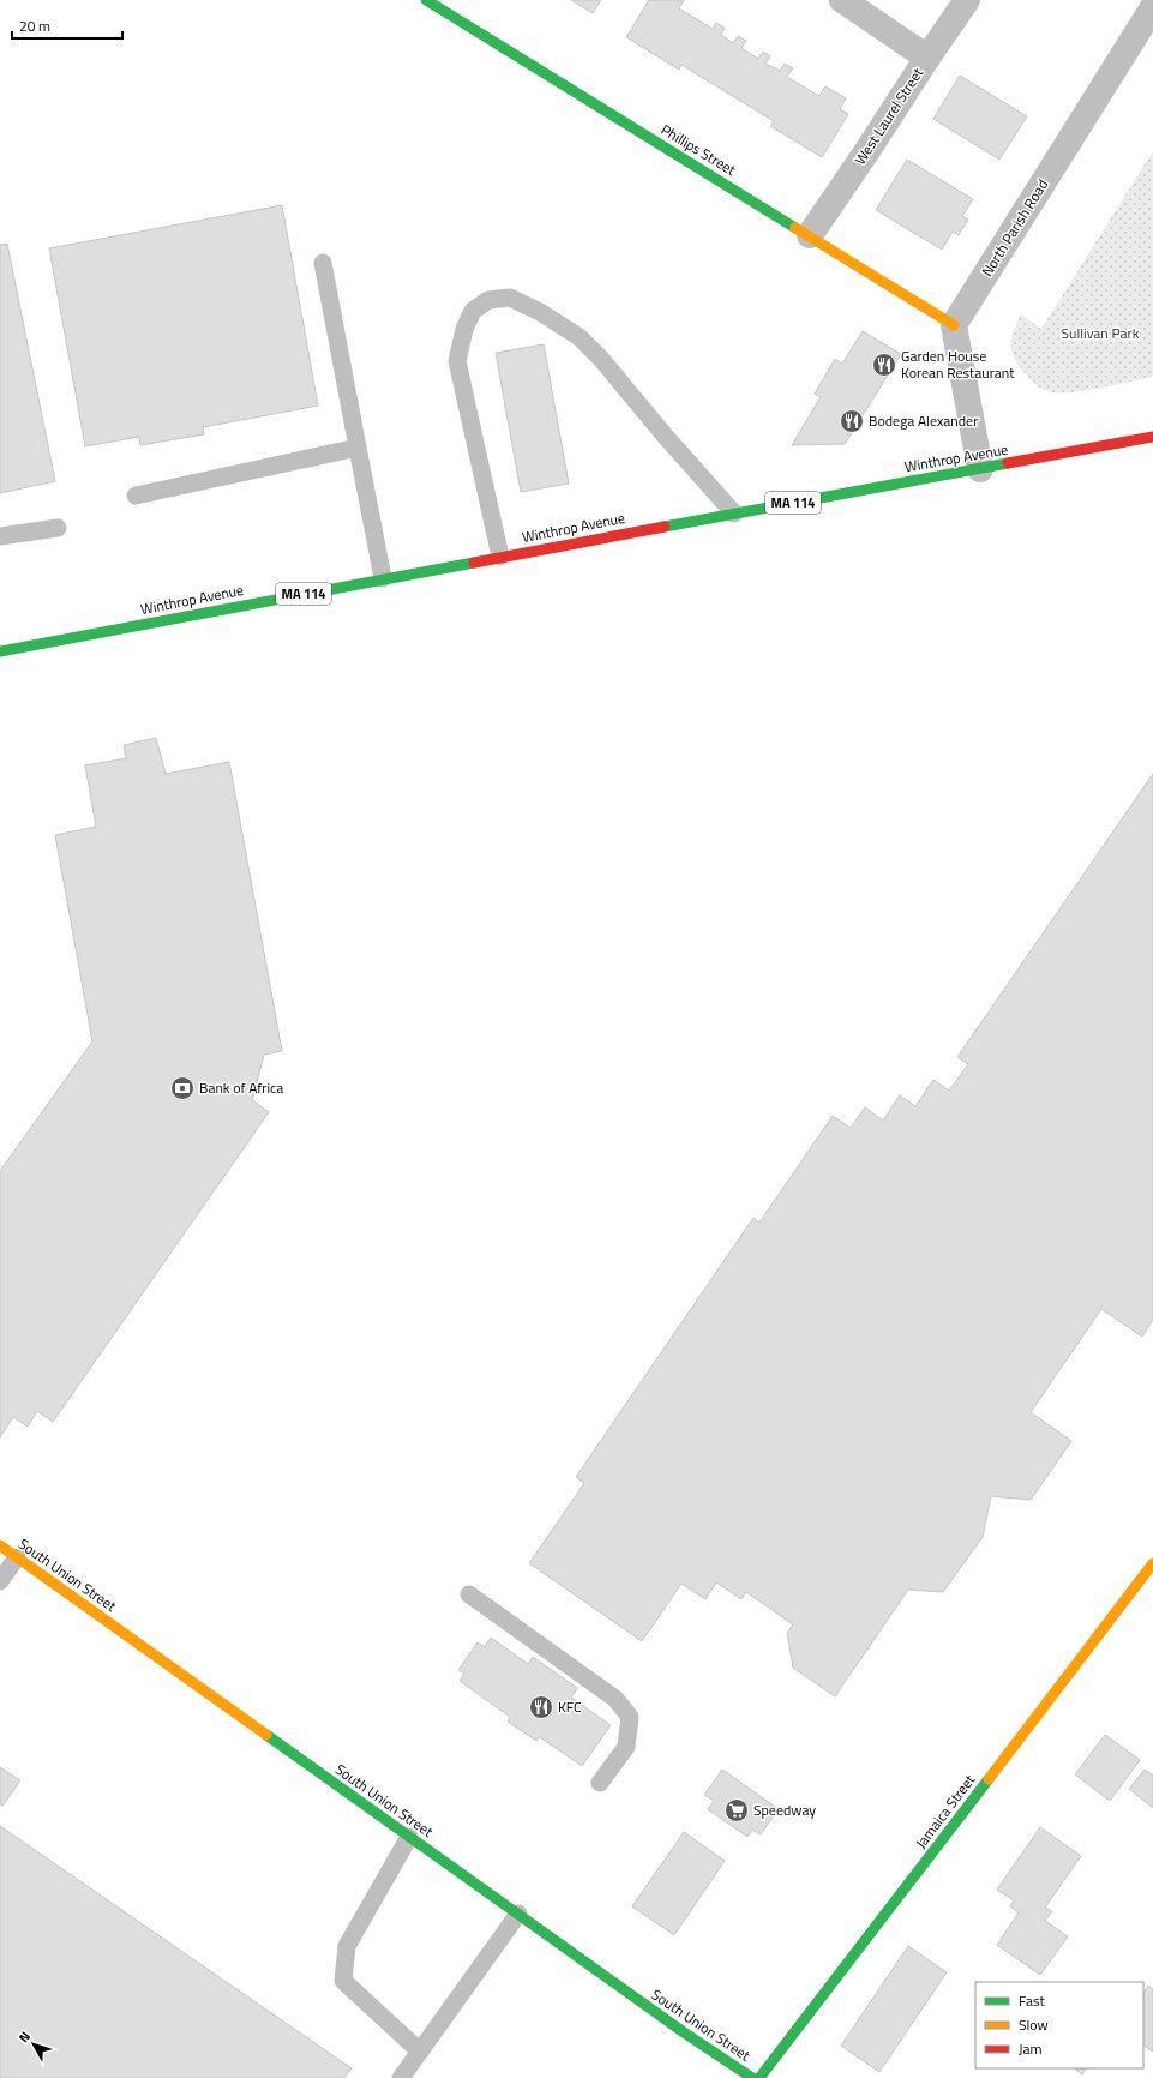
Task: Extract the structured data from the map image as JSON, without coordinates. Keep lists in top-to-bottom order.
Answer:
{
  "streets": {
    "main road": [
      "Phillips Street",
      "Winthrop Avenue",
      "MA 114",
      "South Union Street",
      "Jamaica Street"
    ],
    "street": ["West Laurel Street", "North Parish Road"]
  },
  "crossings": [
    ["West Laurel Street", "Phillips Street"],
    ["Phillips Street", "North Parish Road"]
  ],
  "parks": ["Sullivan Park"],
  "places": {
    "restaurant": ["Garden House Korean Restaurant", "Bodega Alexander", "KFC"],
    "bank": ["Bank of Africa"],
    "supermarket": ["Speedway"]
  },
  "legend": ["Fast", "Slow", "Jam"],
  "scale_bar": "20 m",
  "north": "top left"
}
